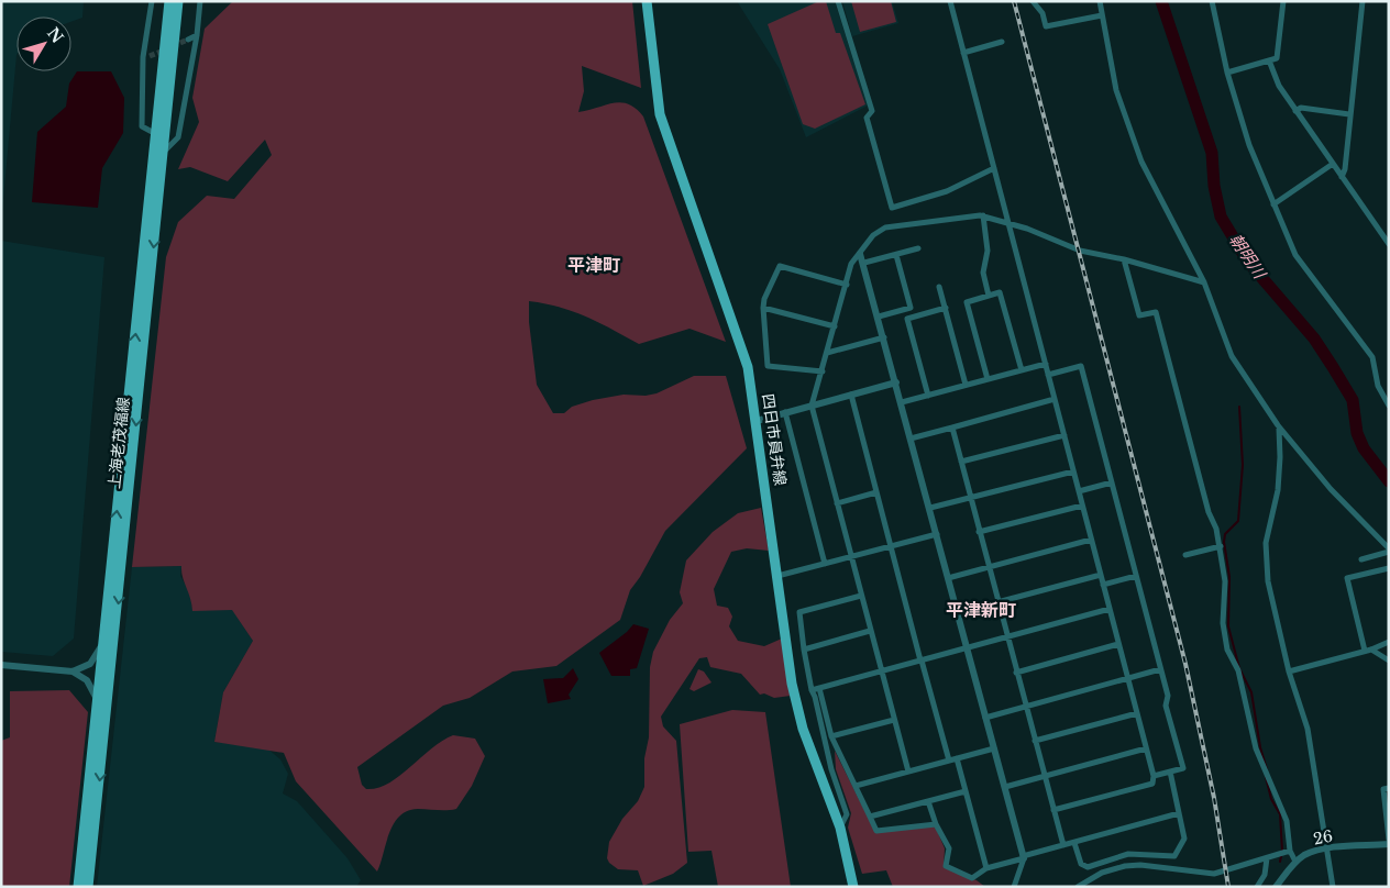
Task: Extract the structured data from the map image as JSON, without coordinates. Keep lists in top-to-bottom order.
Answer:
{
  "streets": {
    "main road": ["四日市員弁線", "上海老茂福線"],
    "street": ["26"]
  },
  "districts": ["平津町", "平津新町"],
  "water": ["朝明川"],
  "north": "top right"
}
